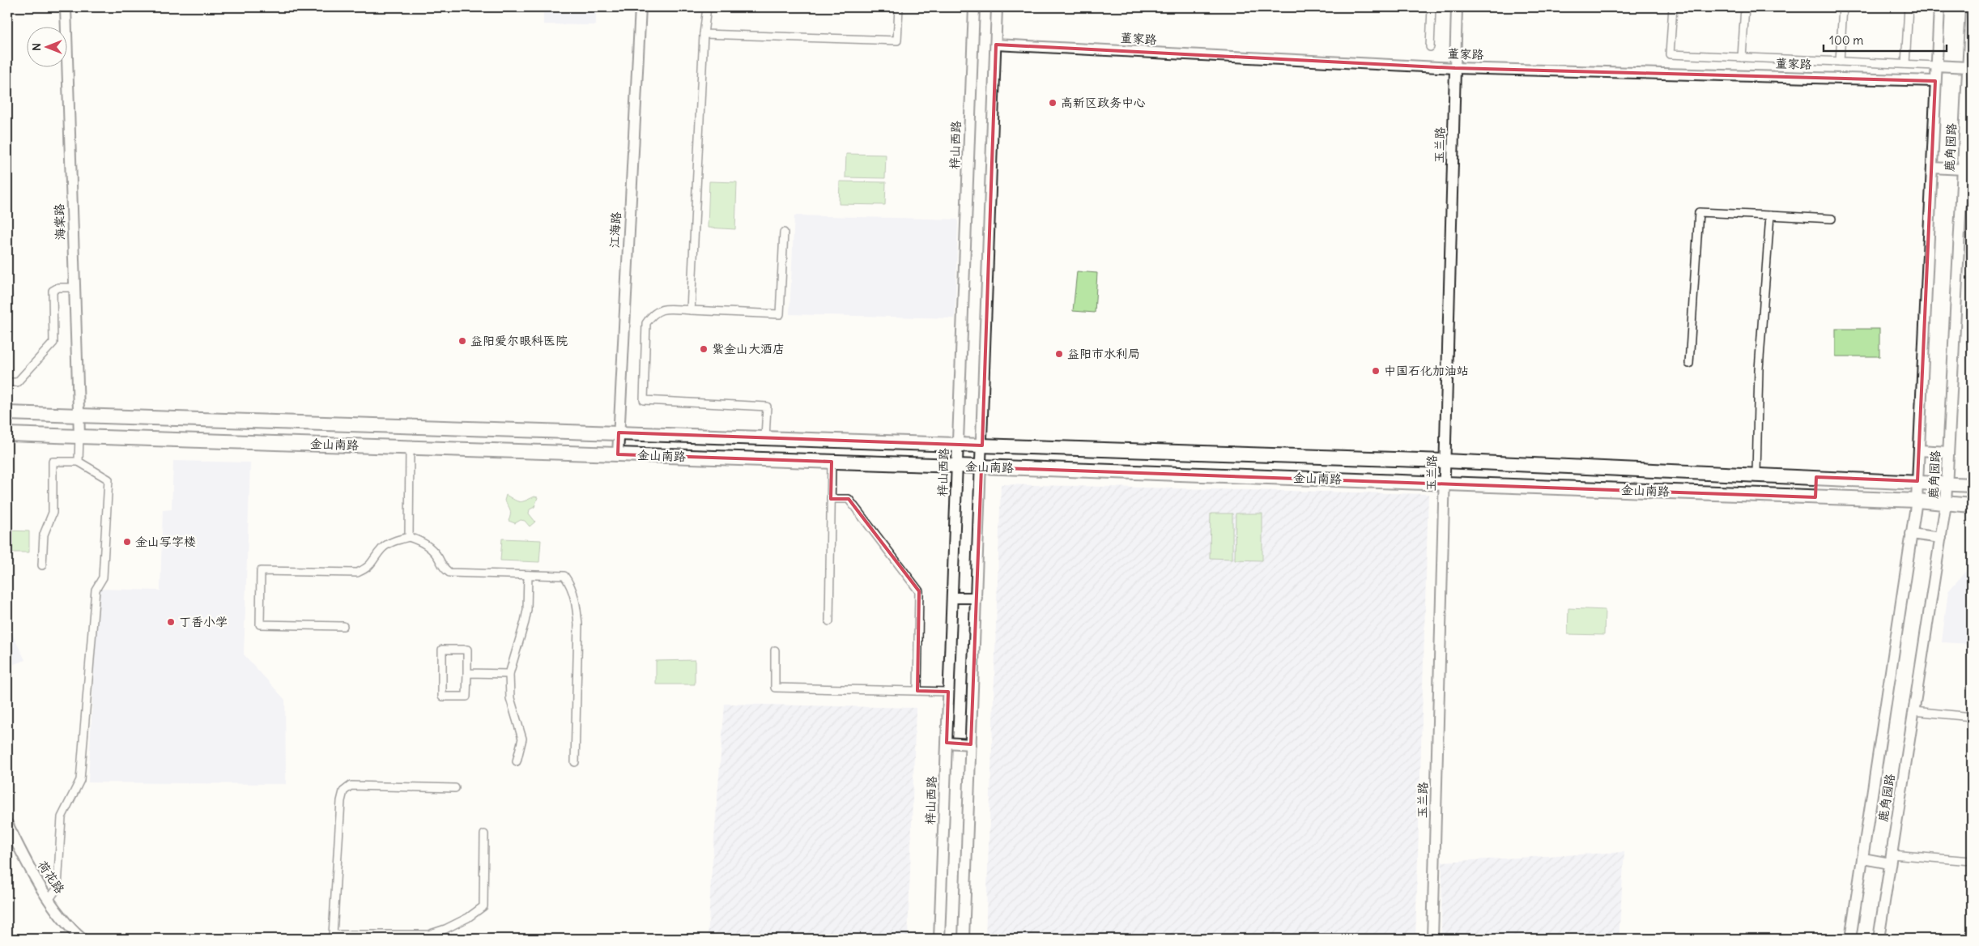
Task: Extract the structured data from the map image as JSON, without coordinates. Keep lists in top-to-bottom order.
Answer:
{
  "streets": {
    "highway": ["金山南路"],
    "street": [
      "董家路",
      "梓山西路",
      "玉兰路",
      "鹿角园路",
      "海棠路",
      "江海路",
      "荷花路"
    ]
  },
  "crossings": [
    ["董家路", "玉兰路"],
    ["董家路", "鹿角园路"],
    ["梓山西路", "金山南路"],
    ["玉兰路", "金山南路"],
    ["鹿角园路", "金山南路"],
    ["海棠路", "金山南路"],
    ["江海路", "金山南路"]
  ],
  "places": [
    "高新区政务中心",
    "益阳爱尔眼科医院",
    "紫金山大酒店",
    "益阳市水利局",
    "中国石化加油站",
    "金山写字楼",
    "丁香小学"
  ],
  "scale_bar": "100 m",
  "north": "left"
}
